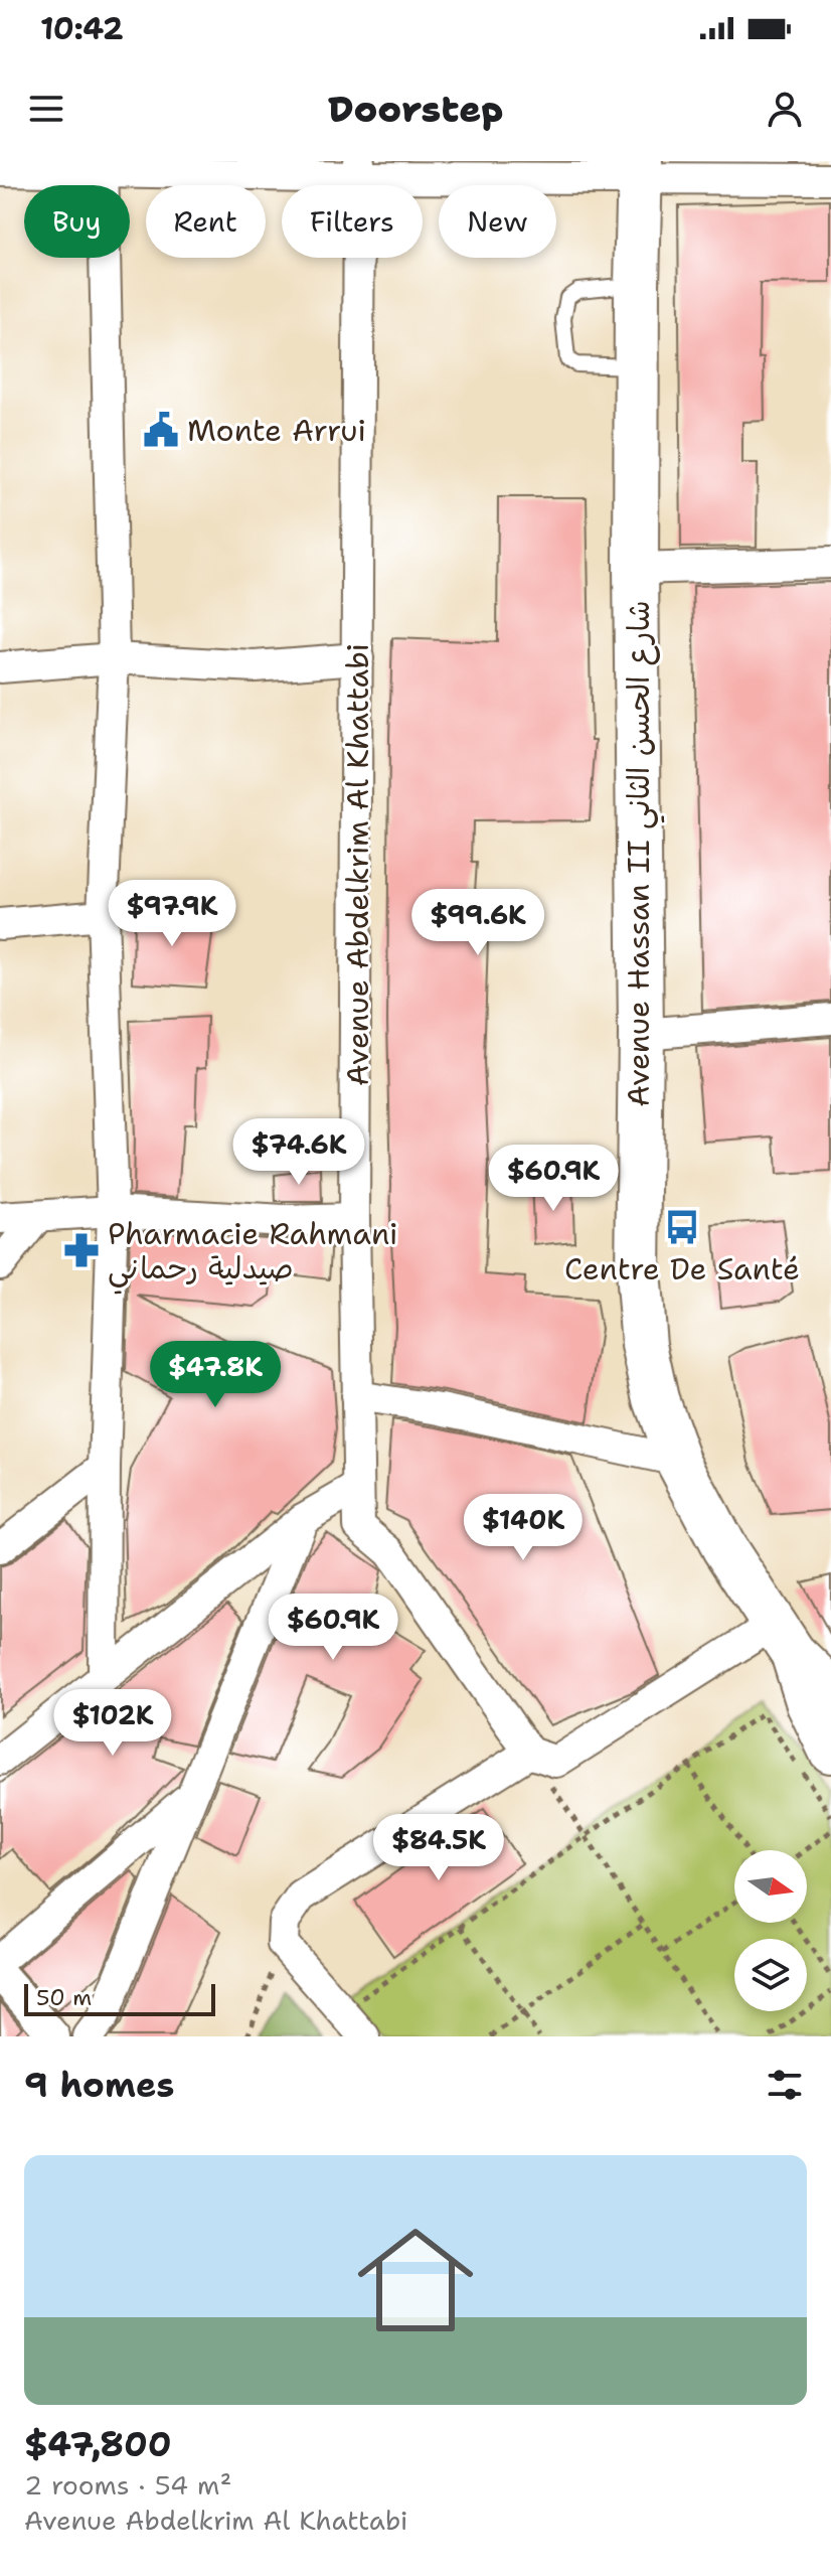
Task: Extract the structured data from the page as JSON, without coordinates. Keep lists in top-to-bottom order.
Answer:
{
  "streets": {
    "main road": ["Avenue Hassan II شارع الحسن الثاني"],
    "street": ["Avenue Abdelkrim Al Khattabi"]
  },
  "places": {
    "public building": ["Monte Arrui"],
    "bus stop": ["Centre De Santé"],
    "pharmacy": ["Pharmacie Rahmani صيدلية رحماني"]
  },
  "scale_bar": "50 m",
  "north": "right",
  "page": {
    "status": "10:42",
    "header": "Doorstep",
    "chip": [
      "Buy",
      "Rent",
      "Filters",
      "New"
    ],
    "price": [
      "$97.9K",
      "$99.6K",
      "$74.6K",
      "$60.9K",
      "$47.8K",
      "$140K",
      "$60.9K",
      "$102K",
      "$84.5K"
    ],
    "scale": "50 m",
    "heading": "9 homes",
    "list": [
      {
        "name": "$47,800",
        "note": "2 rooms · 54 m² · Avenue Abdelkrim Al Khattabi"
      }
    ]
  }
}
